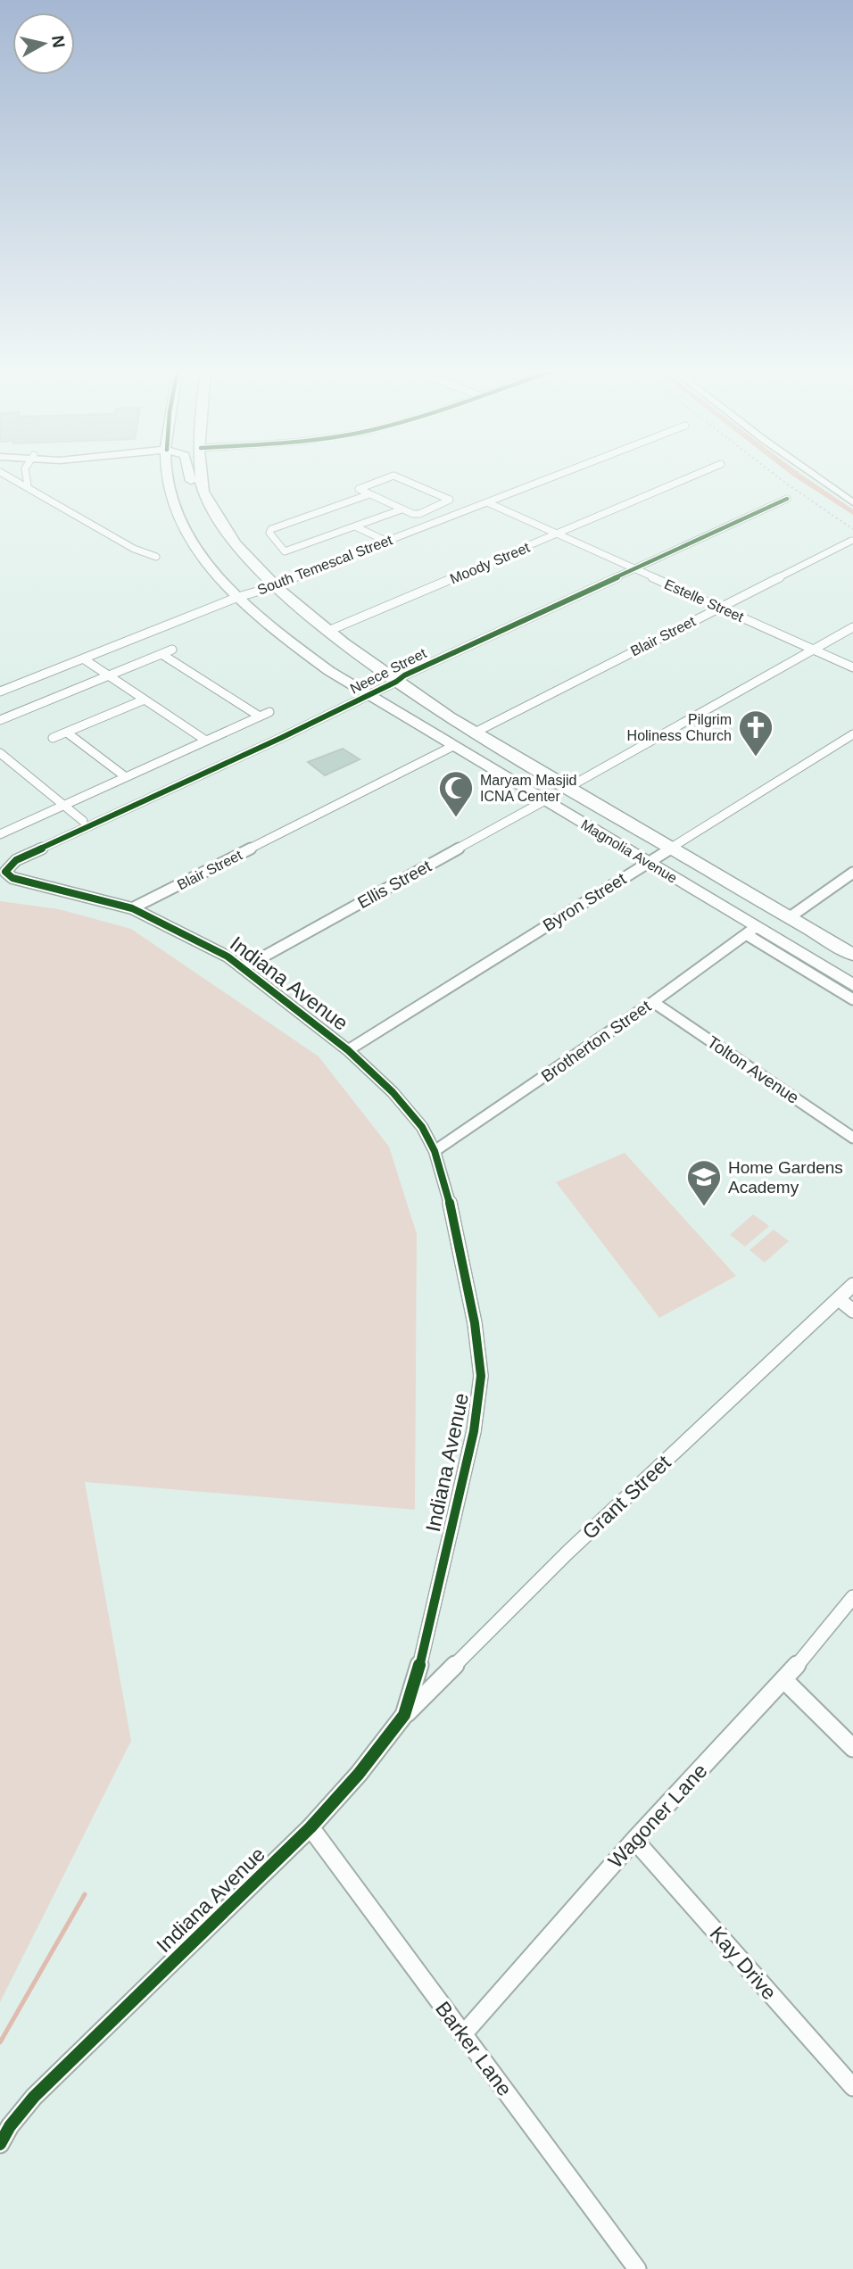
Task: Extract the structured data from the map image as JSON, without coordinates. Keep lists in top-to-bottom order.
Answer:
{
  "streets": {
    "main road": ["Magnolia Avenue"],
    "street": [
      "Moody Street",
      "South Temescal Street",
      "Estelle Street",
      "Blair Street",
      "Neece Street",
      "Ellis Street",
      "Byron Street",
      "Indiana Avenue",
      "Brotherton Street",
      "Tolton Avenue",
      "Grant Street",
      "Wagoner Lane",
      "Kay Drive",
      "Barker Lane"
    ]
  },
  "crossings": [
    ["Moody Street", "Estelle Street"],
    ["Moody Street", "Magnolia Avenue"],
    ["South Temescal Street", "Estelle Street"],
    ["South Temescal Street", "Magnolia Avenue"],
    ["Estelle Street", "Blair Street"],
    ["Estelle Street", "Neece Street"],
    ["Blair Street", "Magnolia Avenue"],
    ["Blair Street", "Indiana Avenue"],
    ["Neece Street", "Magnolia Avenue"],
    ["Neece Street", "Indiana Avenue"],
    ["Magnolia Avenue", "Ellis Street"],
    ["Magnolia Avenue", "Byron Street"],
    ["Magnolia Avenue", "Brotherton Street"],
    ["Ellis Street", "Indiana Avenue"],
    ["Byron Street", "Indiana Avenue"],
    ["Indiana Avenue", "Brotherton Street"],
    ["Indiana Avenue", "Grant Street"],
    ["Indiana Avenue", "Barker Lane"],
    ["Brotherton Street", "Tolton Avenue"],
    ["Wagoner Lane", "Kay Drive"],
    ["Wagoner Lane", "Barker Lane"]
  ],
  "places": {
    "church": ["Pilgrim Holiness Church"],
    "mosque": ["Maryam Masjid ICNA Center"],
    "school or university": ["Home Gardens Academy"]
  },
  "north": "right"
}
